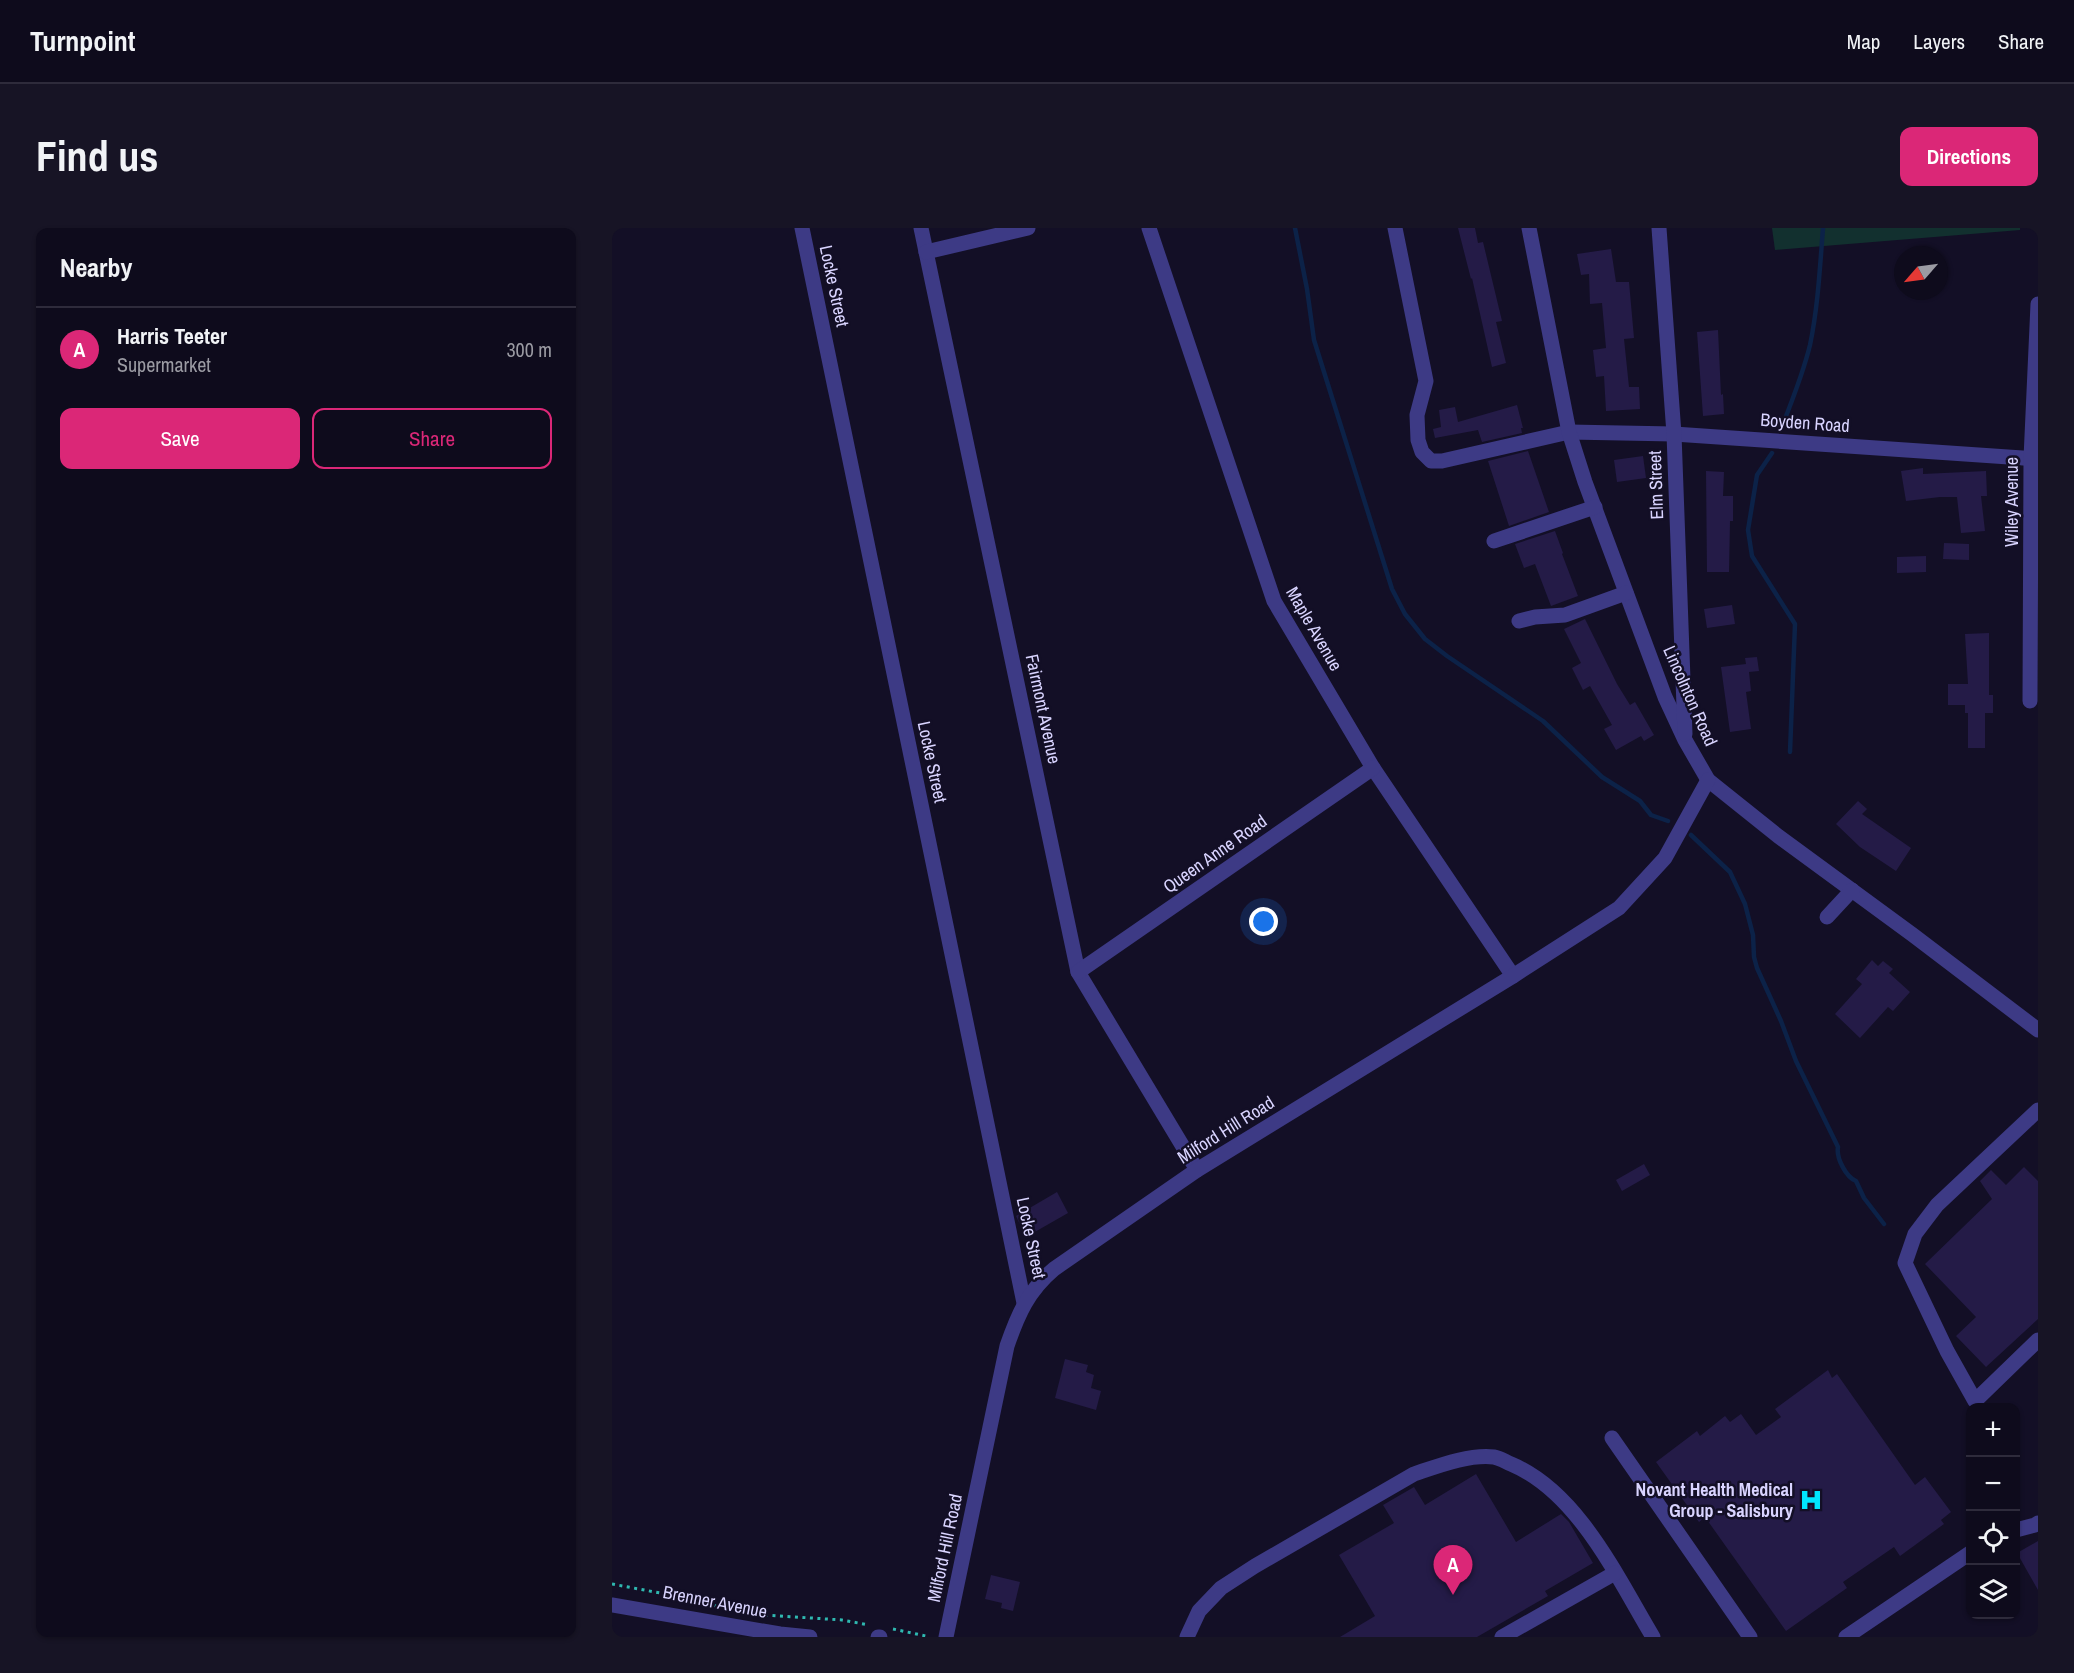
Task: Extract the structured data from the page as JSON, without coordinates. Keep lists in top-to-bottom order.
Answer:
{
  "streets": {
    "street": [
      "Locke Street",
      "Boyden Road",
      "Elm Street",
      "Wiley Avenue",
      "Maple Avenue",
      "Lincolnton Road",
      "Fairmont Avenue",
      "Queen Anne Road",
      "Milford Hill Road",
      "Brenner Avenue"
    ]
  },
  "crossings": [
    ["Locke Street", "Milford Hill Road"],
    ["Boyden Road", "Elm Street"],
    ["Boyden Road", "Wiley Avenue"],
    ["Boyden Road", "Lincolnton Road"],
    ["Elm Street", "Lincolnton Road"],
    ["Maple Avenue", "Queen Anne Road"],
    ["Maple Avenue", "Milford Hill Road"],
    ["Lincolnton Road", "Milford Hill Road"],
    ["Fairmont Avenue", "Queen Anne Road"],
    ["Fairmont Avenue", "Milford Hill Road"]
  ],
  "places": {
    "hospital": ["Novant Health Medical Group - Salisbury"]
  },
  "north": "bottom left",
  "page": {
    "header": "Turnpoint",
    "nav": ["Map", "Layers", "Share"],
    "buttons": [
      "Directions",
      ["Save", "Share"]
    ],
    "title": "Find us",
    "heading": "Nearby",
    "list": [
      {
        "mark": "A",
        "name": "Harris Teeter",
        "note": "Supermarket",
        "value": "300 m"
      }
    ],
    "map_buttons": ["+", "−"],
    "pins": "A"
  }
}
